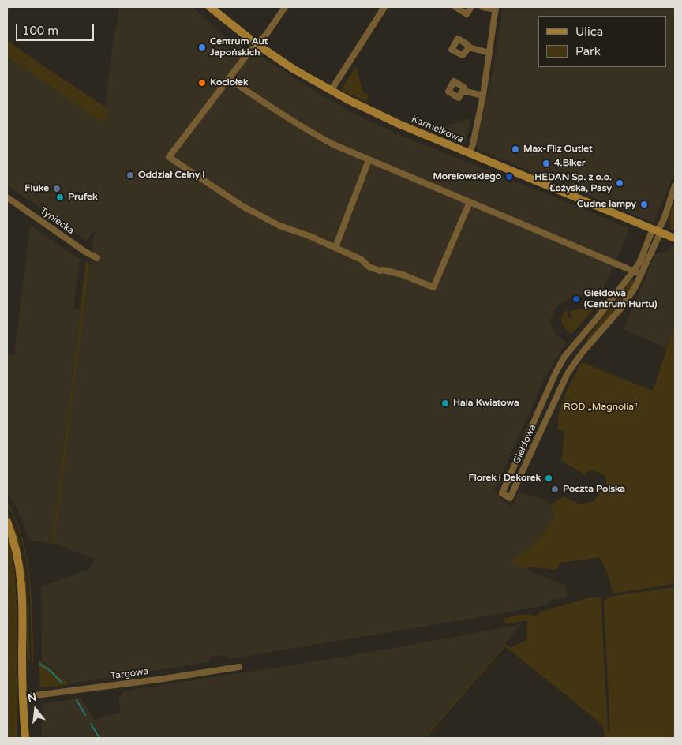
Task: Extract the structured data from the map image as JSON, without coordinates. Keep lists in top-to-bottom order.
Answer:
{
  "streets": {
    "street": [
      "Karmelkowa",
      "Tyniecka",
      "Giełdowa",
      "Targowa"
    ]
  },
  "crossings": [
    ["Karmelkowa", "Giełdowa"]
  ],
  "parks": ["ROD „Magnolia”"],
  "places": [
    "Centrum Aut Japońskich",
    "Kociołek",
    "Max-Fliz Outlet",
    "4.Biker",
    "Oddział Celny I",
    "Morelowskiego",
    "HEDAN Sp. z o.o. Łożyska, Pasy",
    "Fluke",
    "Prufek",
    "Cudne lampy",
    "Giełdowa (Centrum Hurtu)",
    "Hala Kwiatowa",
    "Florek i Dekorek",
    "Poczta Polska"
  ],
  "legend": ["Ulica", "Park"],
  "scale_bar": "100 m",
  "north": "top"
}
